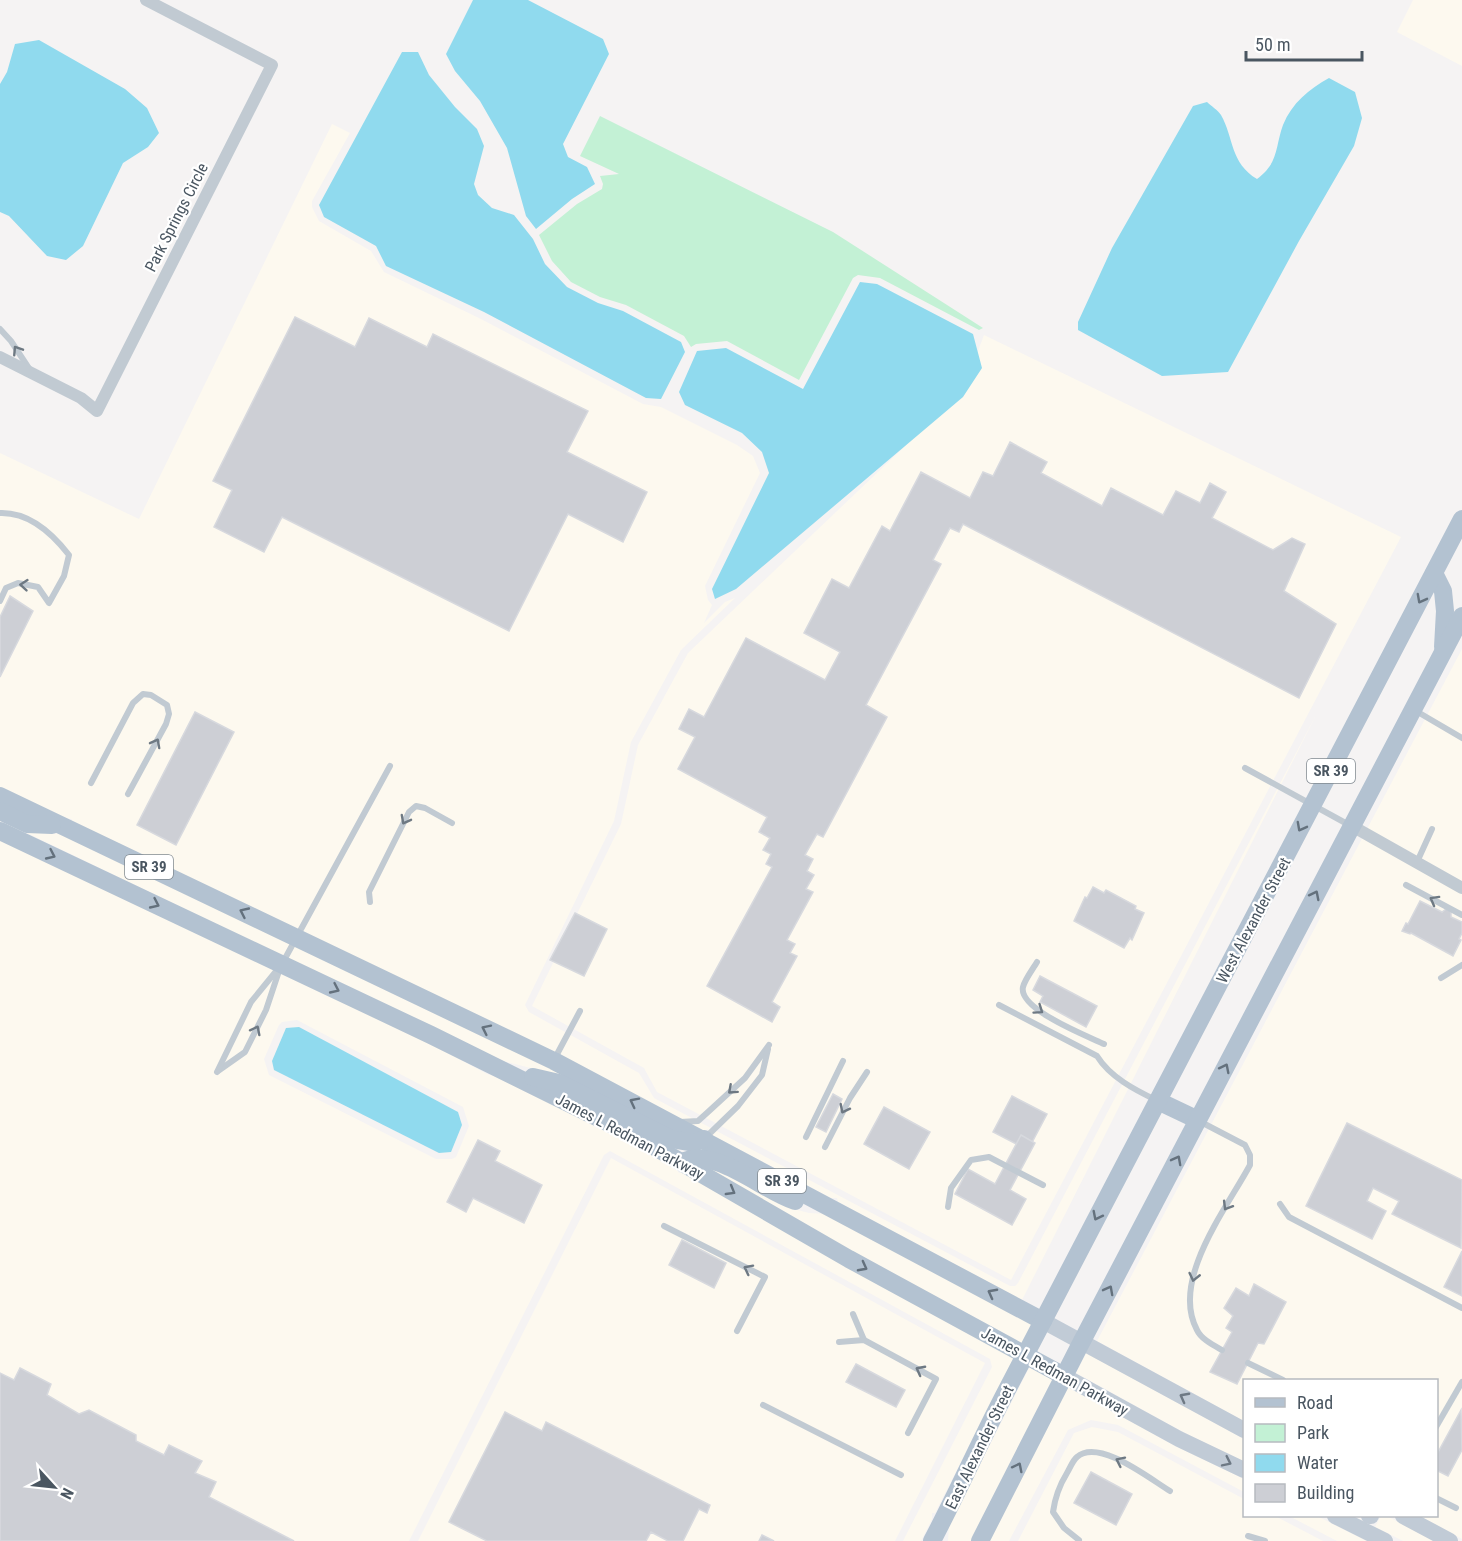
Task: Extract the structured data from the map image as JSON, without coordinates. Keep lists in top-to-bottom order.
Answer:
{
  "streets": {
    "main road": [
      "SR 39",
      "West Alexander Street",
      "James L Redman Parkway",
      "East Alexander Street"
    ],
    "street": ["Park Springs Circle"]
  },
  "crossings": [
    ["SR 39", "James L Redman Parkway"],
    ["West Alexander Street", "James L Redman Parkway"],
    ["West Alexander Street", "East Alexander Street"],
    ["James L Redman Parkway", "East Alexander Street"]
  ],
  "legend": [
    "Road",
    "Park",
    "Water",
    "Building"
  ],
  "scale_bar": "50 m",
  "north": "bottom right"
}
